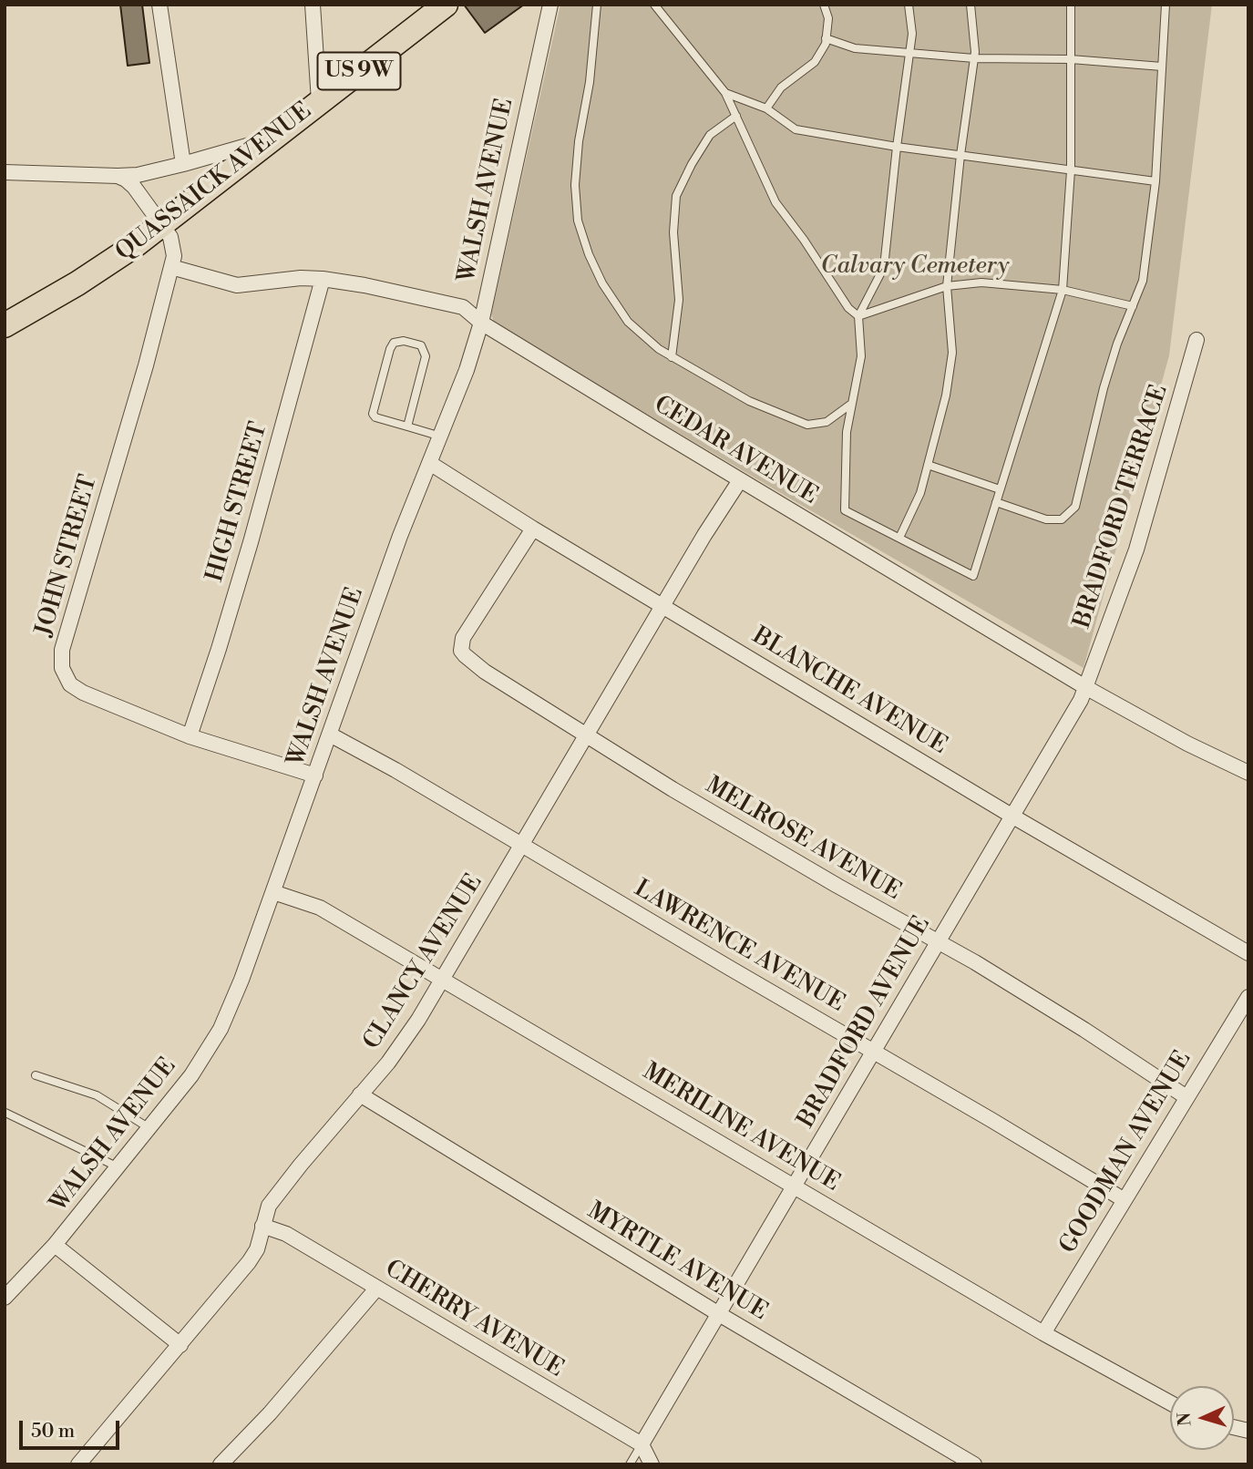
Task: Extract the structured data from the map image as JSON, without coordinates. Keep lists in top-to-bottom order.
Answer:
{
  "streets": {
    "highway": ["US 9W", "QUASSAICK AVENUE"],
    "street": [
      "WALSH AVENUE",
      "CEDAR AVENUE",
      "HIGH STREET",
      "BRADFORD TERRACE",
      "JOHN STREET",
      "BLANCHE AVENUE",
      "MELROSE AVENUE",
      "LAWRENCE AVENUE",
      "CLANCY AVENUE",
      "BRADFORD AVENUE",
      "MERILINE AVENUE",
      "GOODMAN AVENUE",
      "MYRTLE AVENUE",
      "CHERRY AVENUE"
    ]
  },
  "crossings": [
    ["QUASSAICK AVENUE", "JOHN STREET"],
    ["WALSH AVENUE", "CEDAR AVENUE"],
    ["WALSH AVENUE", "JOHN STREET"],
    ["WALSH AVENUE", "BLANCHE AVENUE"],
    ["WALSH AVENUE", "LAWRENCE AVENUE"],
    ["WALSH AVENUE", "MERILINE AVENUE"],
    ["CEDAR AVENUE", "HIGH STREET"],
    ["CEDAR AVENUE", "BRADFORD TERRACE"],
    ["CEDAR AVENUE", "JOHN STREET"],
    ["CEDAR AVENUE", "CLANCY AVENUE"],
    ["CEDAR AVENUE", "BRADFORD AVENUE"],
    ["HIGH STREET", "JOHN STREET"],
    ["BRADFORD TERRACE", "BRADFORD AVENUE"],
    ["BLANCHE AVENUE", "MELROSE AVENUE"],
    ["BLANCHE AVENUE", "CLANCY AVENUE"],
    ["BLANCHE AVENUE", "BRADFORD AVENUE"],
    ["MELROSE AVENUE", "CLANCY AVENUE"],
    ["MELROSE AVENUE", "BRADFORD AVENUE"],
    ["MELROSE AVENUE", "GOODMAN AVENUE"],
    ["LAWRENCE AVENUE", "CLANCY AVENUE"],
    ["LAWRENCE AVENUE", "BRADFORD AVENUE"],
    ["LAWRENCE AVENUE", "GOODMAN AVENUE"],
    ["CLANCY AVENUE", "MERILINE AVENUE"],
    ["CLANCY AVENUE", "MYRTLE AVENUE"],
    ["CLANCY AVENUE", "CHERRY AVENUE"],
    ["BRADFORD AVENUE", "MERILINE AVENUE"],
    ["BRADFORD AVENUE", "MYRTLE AVENUE"],
    ["BRADFORD AVENUE", "CHERRY AVENUE"],
    ["MERILINE AVENUE", "GOODMAN AVENUE"]
  ],
  "parks": ["Calvary Cemetery"],
  "scale_bar": "50 m",
  "north": "left"
}
